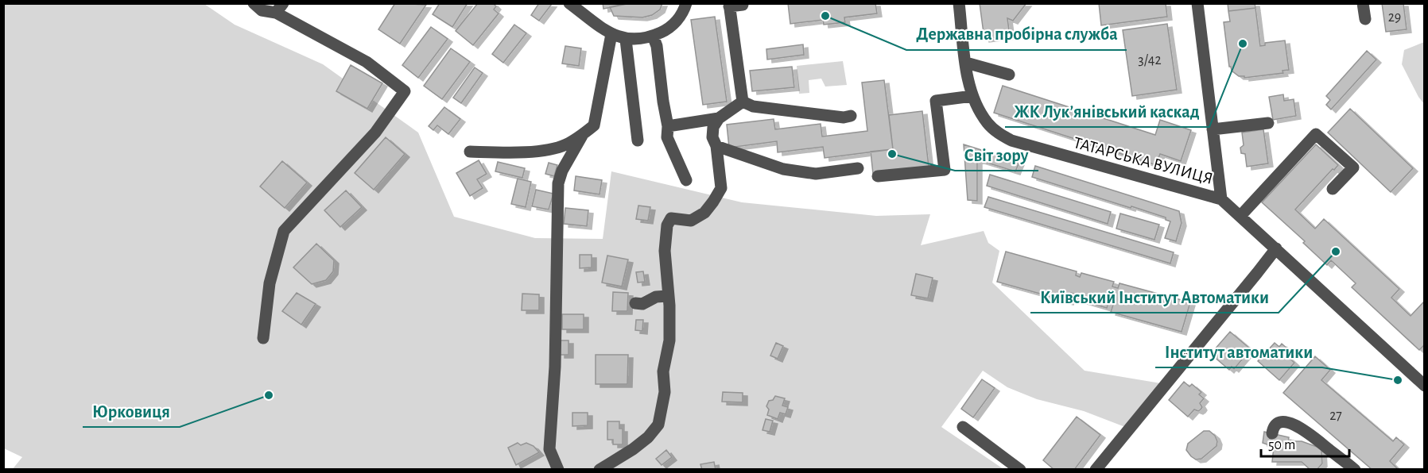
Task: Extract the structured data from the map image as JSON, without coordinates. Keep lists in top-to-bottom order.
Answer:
{
  "streets": {
    "street": ["ТАТАРСЬКА ВУЛИЦЯ"]
  },
  "places": [
    "Державна пробірна служба",
    "ЖК Лук’янівський каскад",
    "Світ зору",
    "Київський Інститут Автоматики",
    "Інститут автоматики",
    "Юрковиця"
  ],
  "house_numbers": ["29", "3/42", "27"],
  "scale_bar": "50 m"
}
